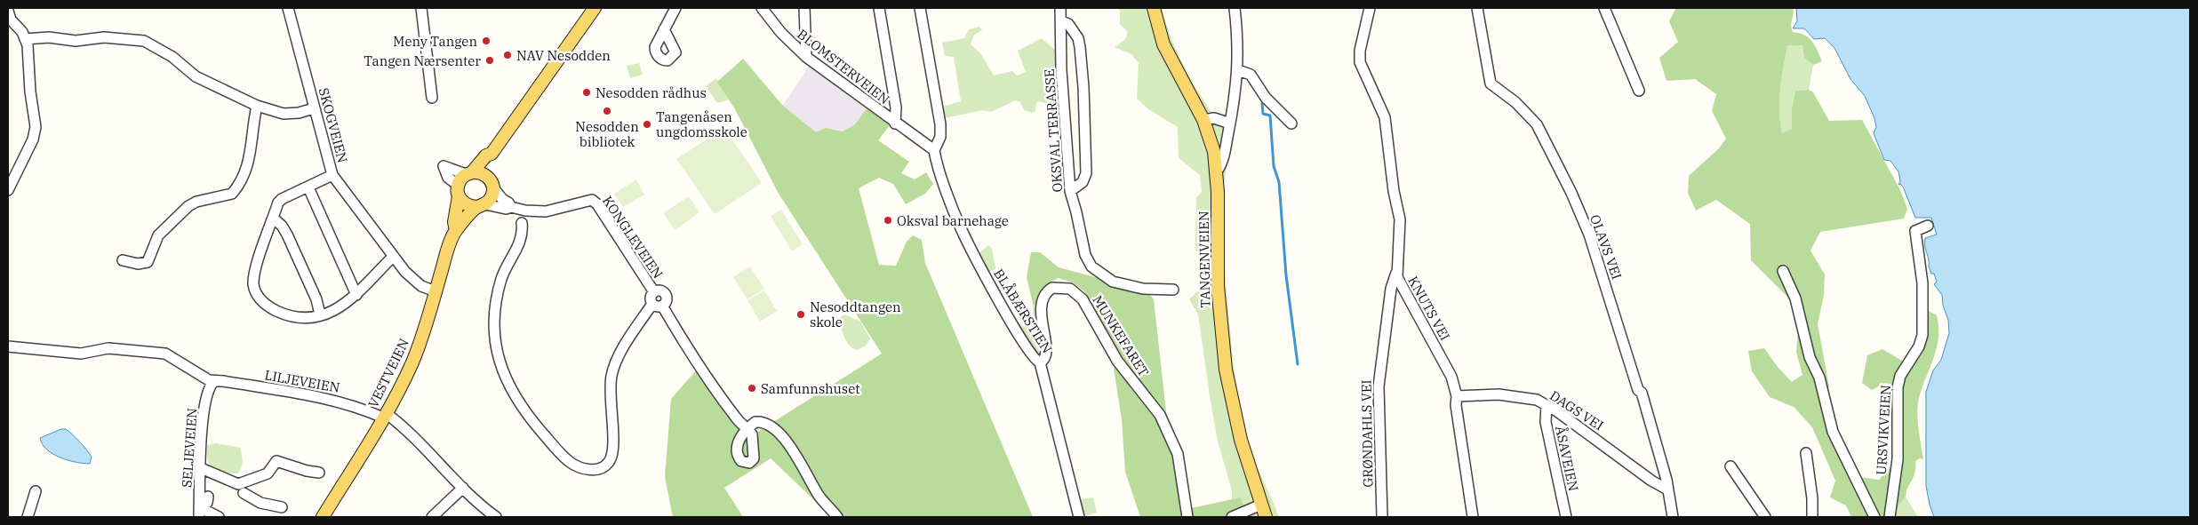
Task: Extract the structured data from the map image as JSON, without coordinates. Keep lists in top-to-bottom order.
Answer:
{
  "streets": {
    "main road": ["TANGENVEIEN", "VESTVEIEN"],
    "street": [
      "BLOMSTERVEIEN",
      "SKOGVEIEN",
      "OKSVAL TERRASSE",
      "KONGLEVEIEN",
      "OLAVS VEI",
      "KNUTS VEI",
      "BLÅBÆRSTIEN",
      "MUNKEFARET",
      "LILJEVEIEN",
      "DAGS VEI",
      "URSVIKVEIEN",
      "GRØNDAHLS VEI",
      "SELJEVEIEN",
      "ÅSAVEIEN"
    ]
  },
  "crossings": [
    ["BLOMSTERVEIEN", "BLÅBÆRSTIEN"],
    ["SKOGVEIEN", "VESTVEIEN"],
    ["KONGLEVEIEN", "VESTVEIEN"],
    ["OLAVS VEI", "DAGS VEI"],
    ["KNUTS VEI", "DAGS VEI"],
    ["KNUTS VEI", "GRØNDAHLS VEI"],
    ["BLÅBÆRSTIEN", "MUNKEFARET"],
    ["VESTVEIEN", "LILJEVEIEN"],
    ["LILJEVEIEN", "SELJEVEIEN"],
    ["DAGS VEI", "ÅSAVEIEN"]
  ],
  "places": [
    "Meny Tangen",
    "NAV Nesodden",
    "Tangen Nærsenter",
    "Nesodden rådhus",
    "Nesodden bibliotek",
    "Tangenåsen ungdomsskole",
    "Oksval barnehage",
    "Nesoddtangen skole",
    "Samfunnshuset"
  ]
}
